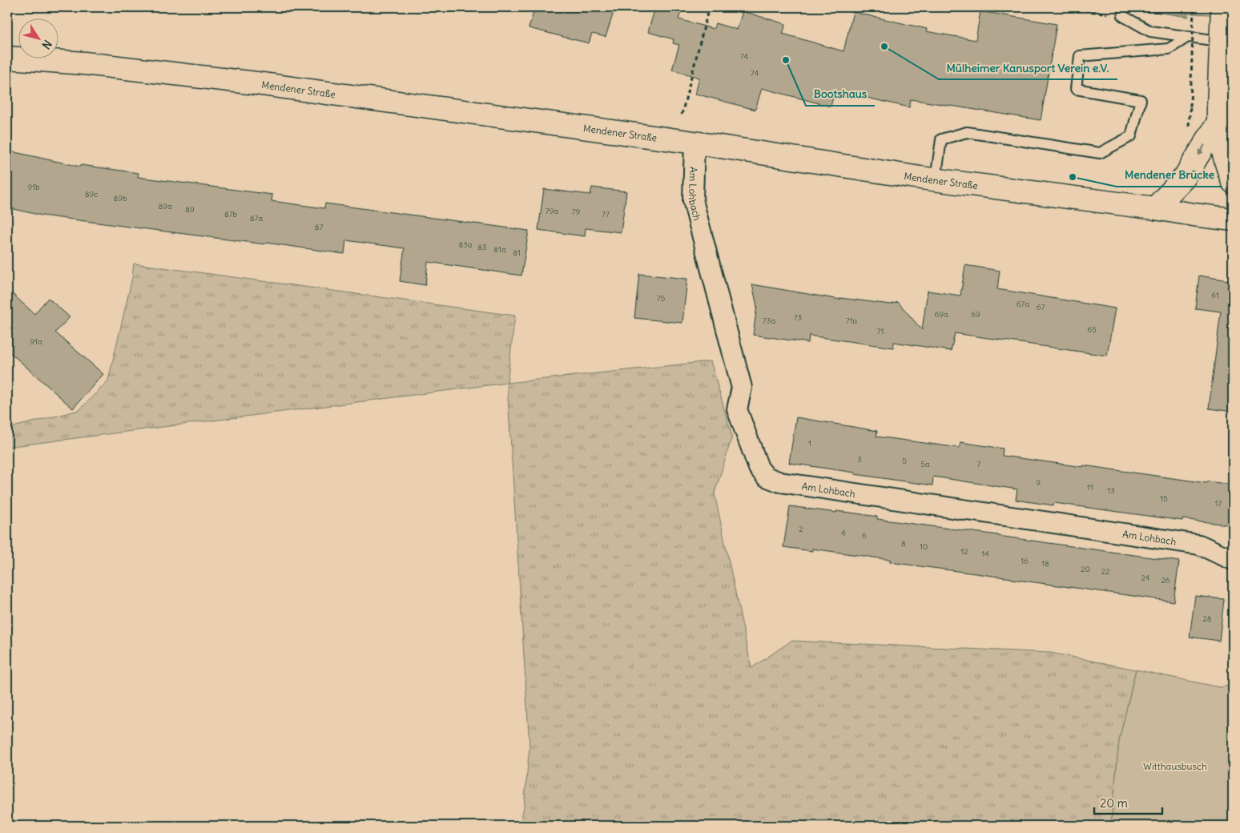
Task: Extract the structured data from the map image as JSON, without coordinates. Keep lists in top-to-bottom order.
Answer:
{
  "streets": {
    "main road": ["Mendener Straße"],
    "street": ["Am Lohbach"]
  },
  "crossings": [
    ["Mendener Straße", "Am Lohbach"]
  ],
  "parks": ["Witthausbusch"],
  "places": ["Mülheimer Kanusport Verein e.V.", "Bootshaus", "Mendener Brücke"],
  "house_numbers": [
    "74",
    "74",
    "91b",
    "89c",
    "89b",
    "89a",
    "89",
    "79a",
    "79",
    "87b",
    "77",
    "87a",
    "87",
    "83a",
    "83",
    "81a",
    "81",
    "61",
    "75",
    "67a",
    "67",
    "69a",
    "69",
    "73",
    "73a",
    "71a",
    "65",
    "71",
    "91a",
    "1",
    "3",
    "5",
    "5a",
    "7",
    "9",
    "11",
    "13",
    "15",
    "17",
    "2",
    "4",
    "6",
    "8",
    "10",
    "12",
    "14",
    "16",
    "18",
    "20",
    "22",
    "24",
    "26",
    "28"
  ],
  "scale_bar": "20 m",
  "north": "bottom right"
}
